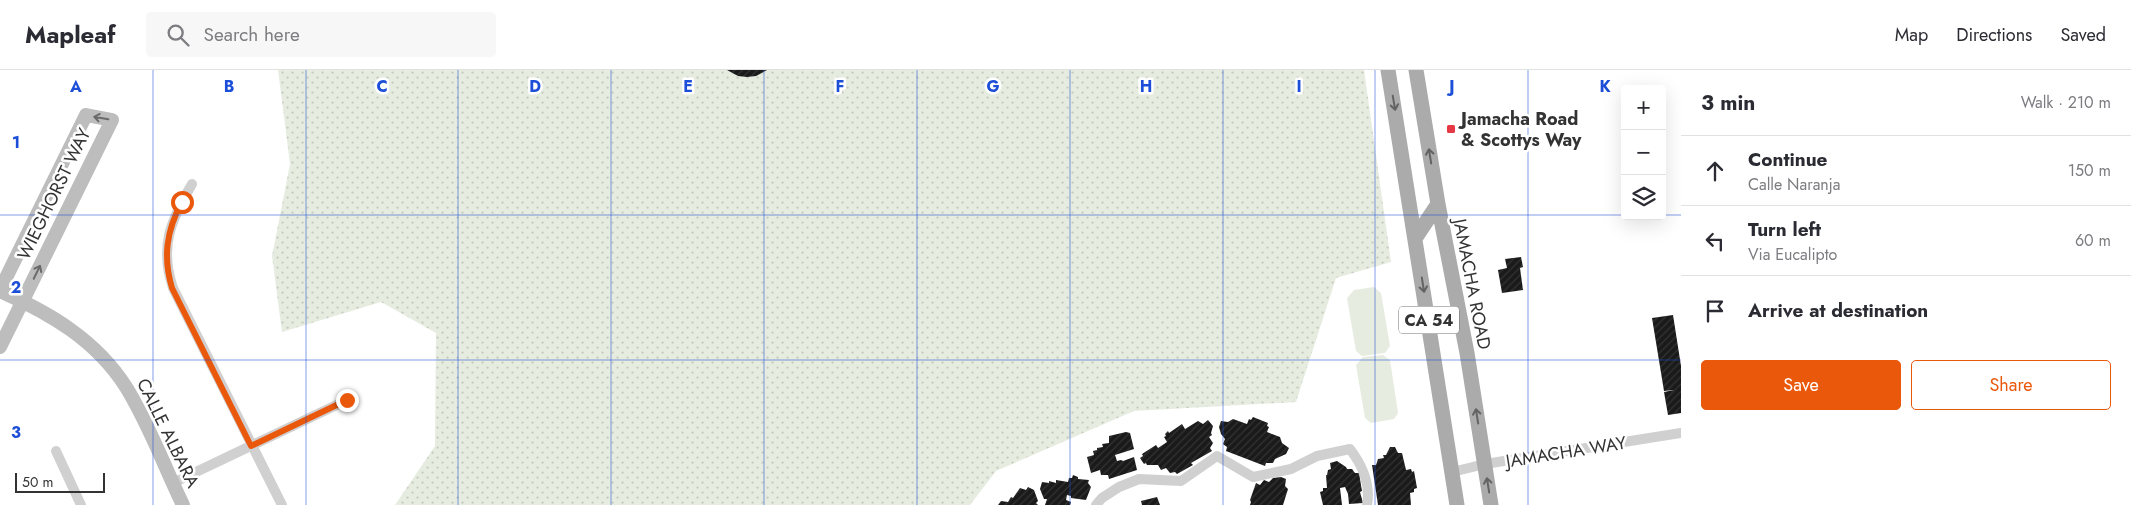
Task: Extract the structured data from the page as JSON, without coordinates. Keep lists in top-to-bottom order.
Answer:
{
  "streets": {
    "main road": ["JAMACHA ROAD", "CA 54"],
    "street": ["WIEGHORST WAY", "CALLE ALBARA", "JAMACHA WAY"]
  },
  "crossings": [
    ["WIEGHORST WAY", "CALLE ALBARA"],
    ["JAMACHA ROAD", "JAMACHA WAY"],
    ["CA 54", "JAMACHA WAY"]
  ],
  "places": {
    "transit": ["Jamacha Road & Scottys Way"]
  },
  "scale_bar": "50 m",
  "page": {
    "header": "Mapleaf",
    "search": "Search here",
    "nav": ["Map", "Directions", "Saved"],
    "heading": ["3 min", "Walk · 210 m"],
    "map_buttons": ["+", "−"],
    "list": [
      ["Continue", "Calle Naranja", "150 m"],
      ["Turn left", "Via Eucalipto", "60 m"],
      "Arrive at destination"
    ],
    "buttons": ["Save", "Share"],
    "scale": "50 m"
  },
  "grid": {
    "columns": [
      "A",
      "B",
      "C",
      "D",
      "E",
      "F",
      "G",
      "H",
      "I",
      "J",
      "K"
    ],
    "rows": ["1", "2", "3"]
  }
}
